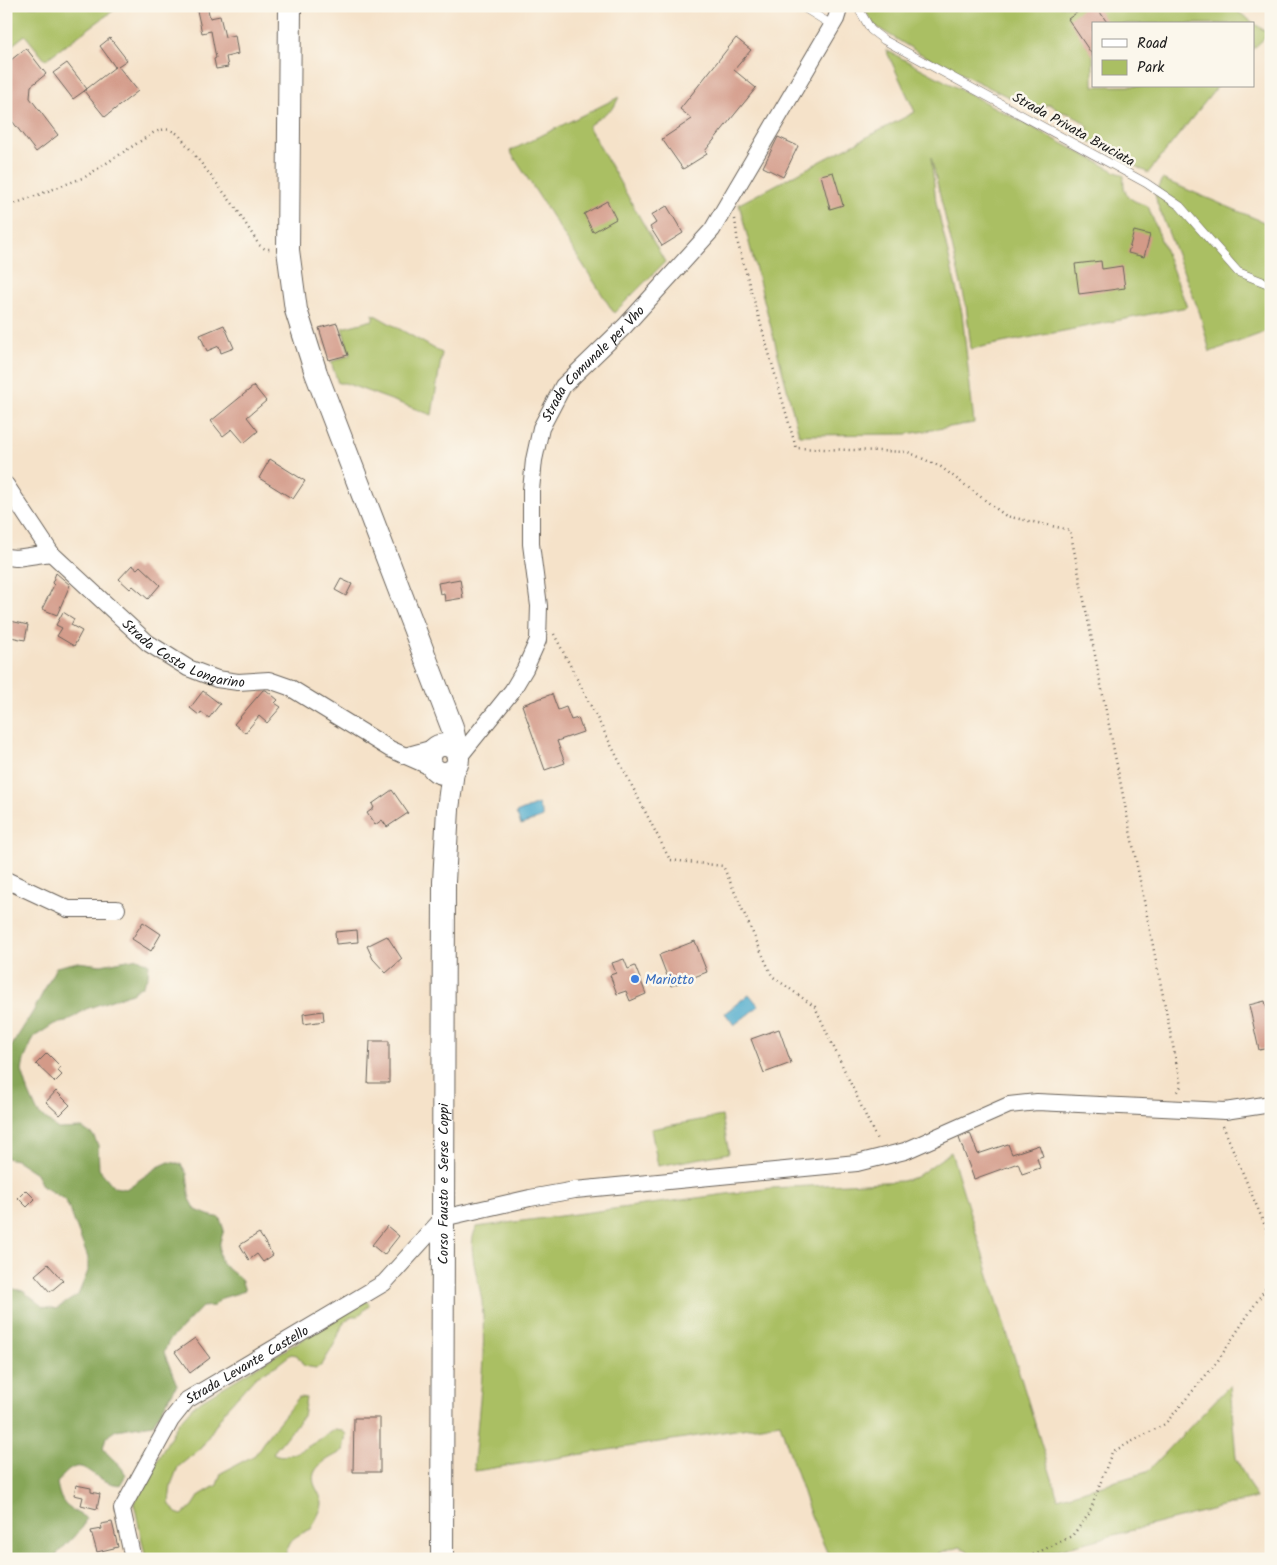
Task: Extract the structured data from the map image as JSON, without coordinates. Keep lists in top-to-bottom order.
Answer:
{
  "streets": {
    "street": [
      "Strada Comunale per Vho",
      "Strada Costa Longarino",
      "Corso Fausto e Serse Coppi",
      "Strada Levante Castello"
    ],
    "lane": ["Strada Privata Bruciata"]
  },
  "crossings": [
    ["Strada Comunale per Vho", "Strada Costa Longarino"],
    ["Strada Comunale per Vho", "Corso Fausto e Serse Coppi"],
    ["Strada Costa Longarino", "Corso Fausto e Serse Coppi"],
    ["Corso Fausto e Serse Coppi", "Strada Levante Castello"]
  ],
  "places": ["Mariotto"],
  "legend": ["Road", "Park"]
}
